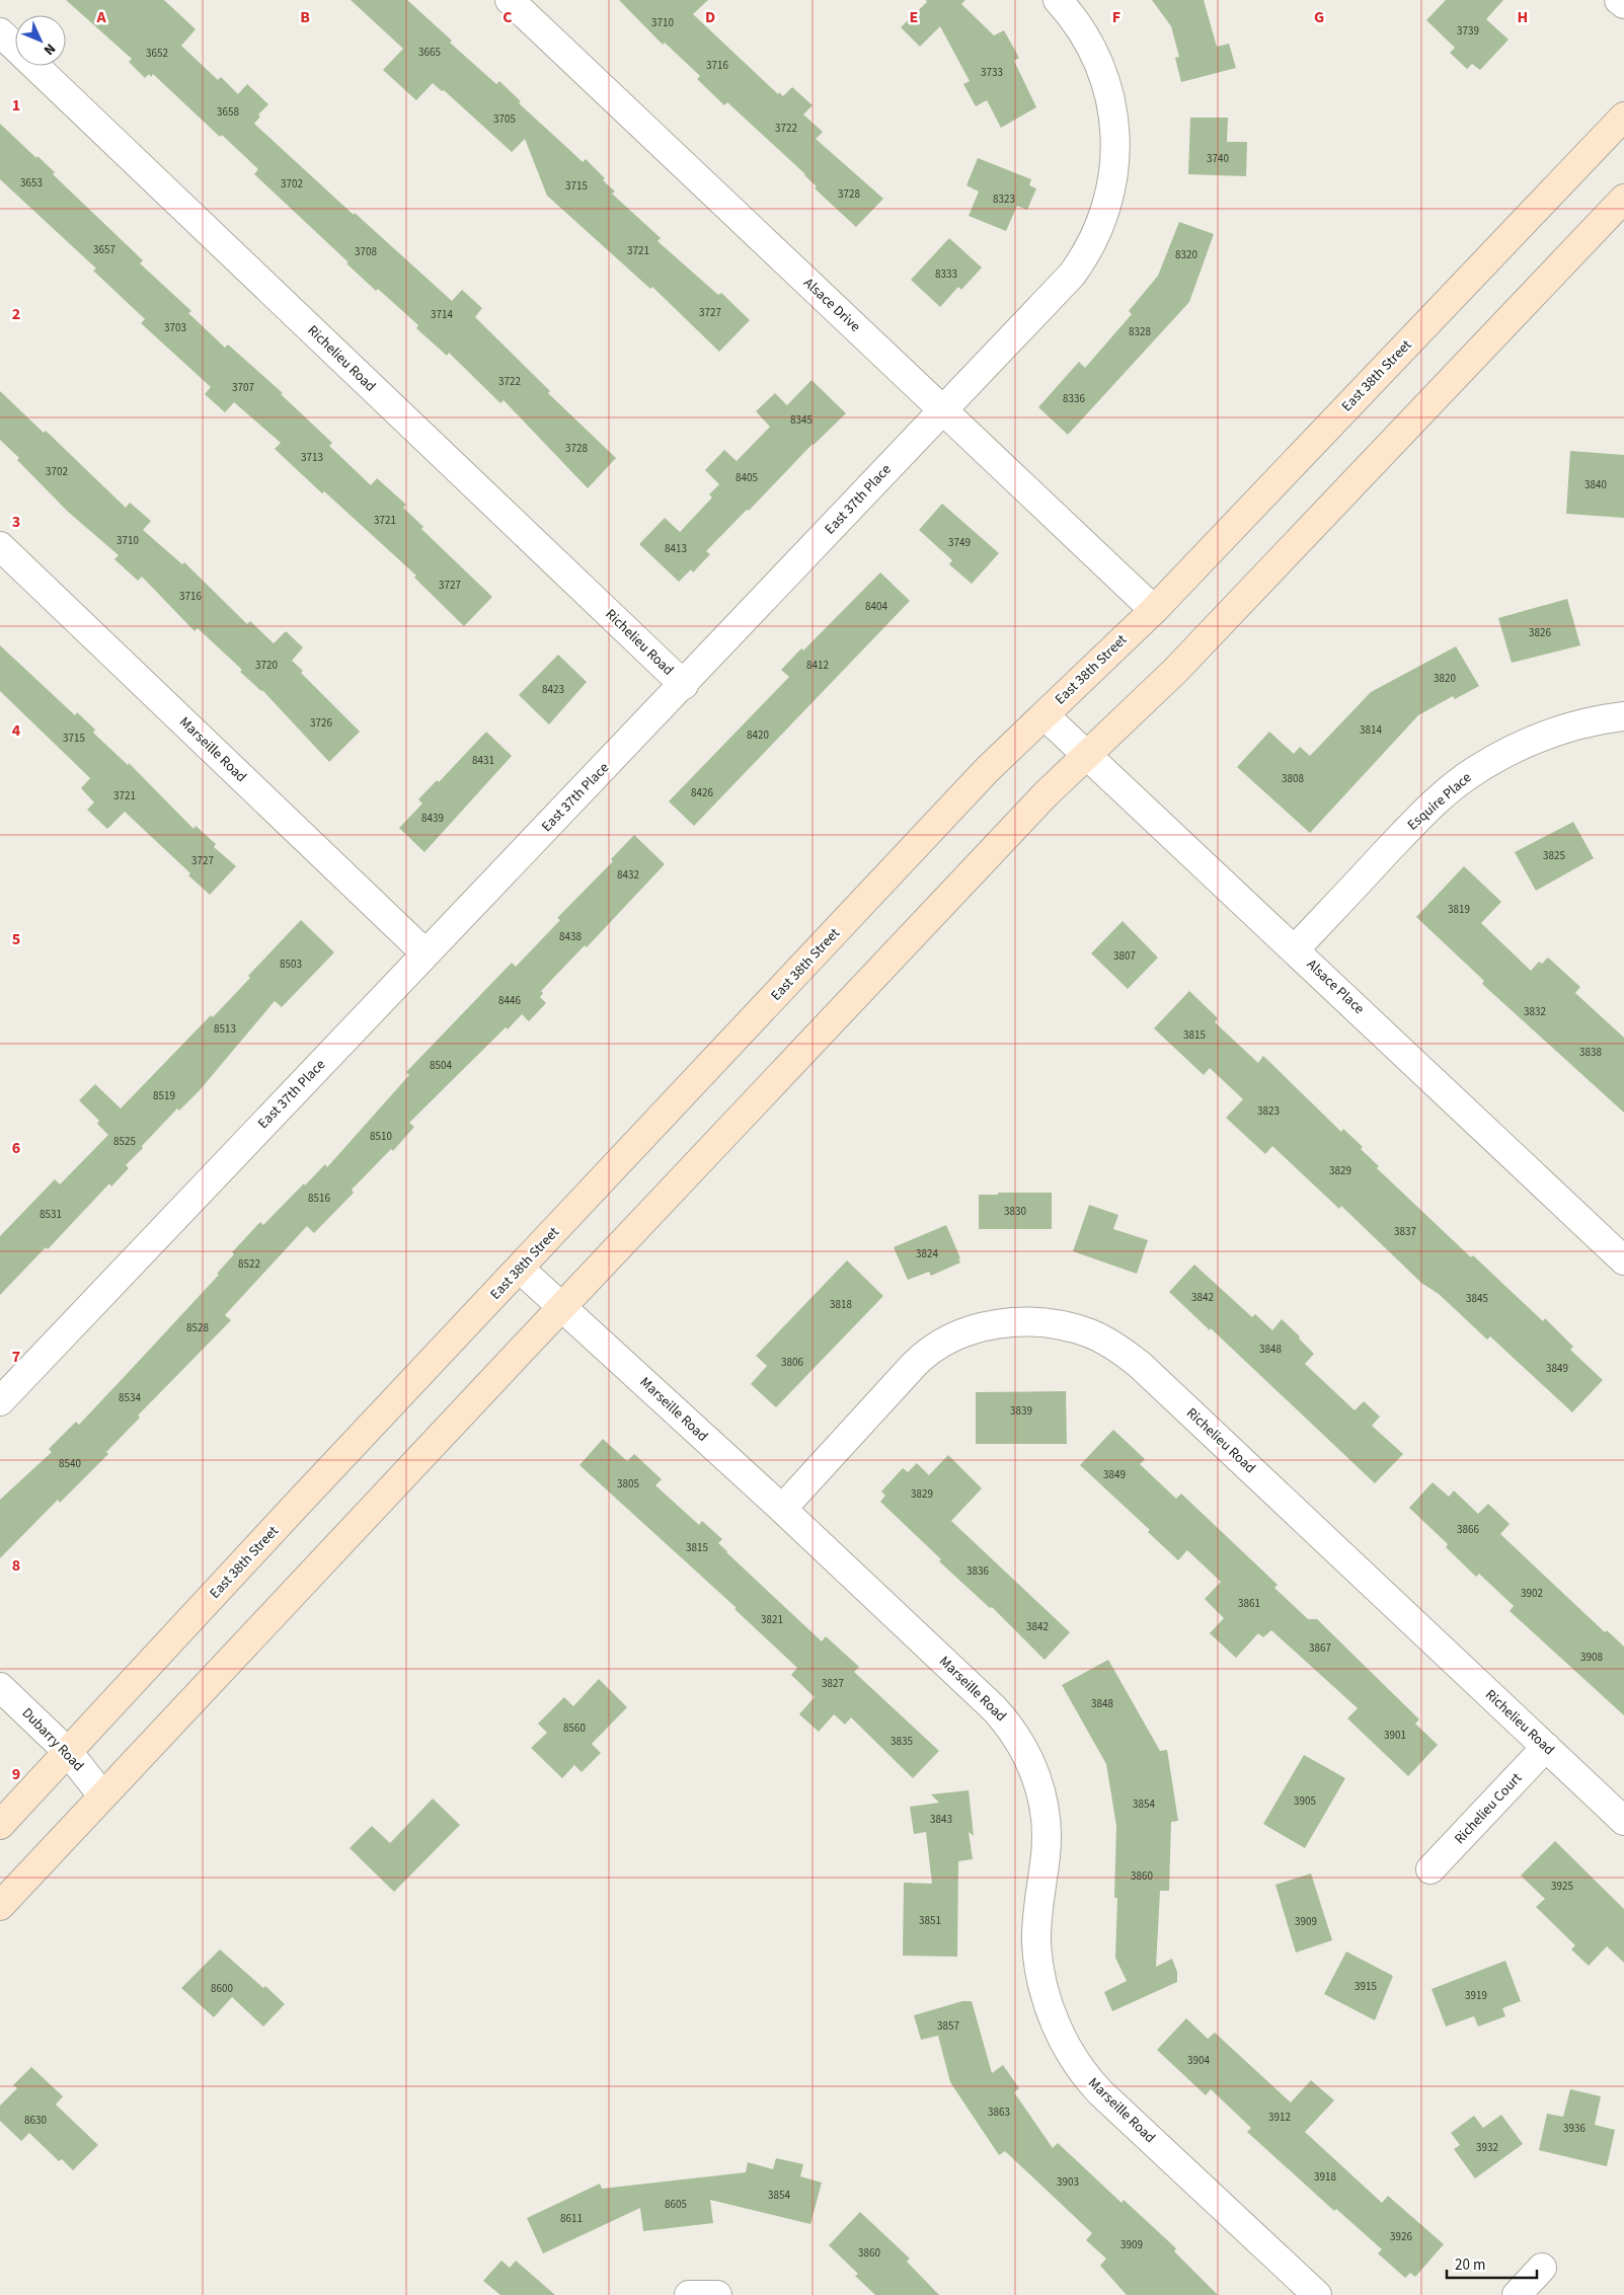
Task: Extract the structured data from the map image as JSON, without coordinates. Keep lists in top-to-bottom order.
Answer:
{
  "streets": {
    "main road": ["East 38th Street"],
    "street": [
      "Alsace Drive",
      "Richelieu Road",
      "East 37th Place",
      "Marseille Road",
      "Esquire Place",
      "Alsace Place",
      "Dubarry Road",
      "Richelieu Court"
    ]
  },
  "crossings": [
    ["Alsace Drive", "East 38th Street"],
    ["Alsace Drive", "East 37th Place"],
    ["Richelieu Road", "East 37th Place"],
    ["Richelieu Road", "Marseille Road"],
    ["Richelieu Road", "Richelieu Court"],
    ["East 38th Street", "Marseille Road"],
    ["East 38th Street", "Alsace Place"],
    ["East 38th Street", "Dubarry Road"],
    ["East 37th Place", "Marseille Road"],
    ["Esquire Place", "Alsace Place"]
  ],
  "house_numbers": [
    "3710",
    "3739",
    "3665",
    "3652",
    "3716",
    "3733",
    "3658",
    "3705",
    "3722",
    "3740",
    "3653",
    "3702",
    "3715",
    "3728",
    "8323",
    "3657",
    "3721",
    "3708",
    "8320",
    "8333",
    "3727",
    "3714",
    "3703",
    "8328",
    "3722",
    "3707",
    "8336",
    "8345",
    "3728",
    "3713",
    "3702",
    "8405",
    "3840",
    "3721",
    "3710",
    "3749",
    "8413",
    "3727",
    "3716",
    "8404",
    "3826",
    "3720",
    "8412",
    "3820",
    "8423",
    "3726",
    "3814",
    "8420",
    "3715",
    "8431",
    "3808",
    "8426",
    "3721",
    "8439",
    "3825",
    "3727",
    "8432",
    "3819",
    "8438",
    "3807",
    "8503",
    "8446",
    "3832",
    "8513",
    "3815",
    "3838",
    "8504",
    "8519",
    "3823",
    "8510",
    "8525",
    "3829",
    "8516",
    "3830",
    "8531",
    "3837",
    "3824",
    "8522",
    "3842",
    "3845",
    "3818",
    "8528",
    "3848",
    "3806",
    "3849",
    "8534",
    "3839",
    "8540",
    "3849",
    "3805",
    "3829",
    "3866",
    "3815",
    "3836",
    "3902",
    "3861",
    "3821",
    "3842",
    "3867",
    "3908",
    "3827",
    "3848",
    "8560",
    "3901",
    "3835",
    "3905",
    "3854",
    "3843",
    "3860",
    "3925",
    "3851",
    "3909",
    "3915",
    "8600",
    "3919",
    "3857",
    "3904",
    "3863",
    "3912",
    "8630",
    "3936",
    "3932",
    "3918",
    "3903",
    "3854",
    "8605",
    "8611",
    "3926",
    "3909",
    "3860"
  ],
  "scale_bar": "20 m",
  "north": "bottom right",
  "grid": {
    "columns": [
      "A",
      "B",
      "C",
      "D",
      "E",
      "F",
      "G",
      "H"
    ],
    "rows": [
      "1",
      "2",
      "3",
      "4",
      "5",
      "6",
      "7",
      "8",
      "9"
    ]
  }
}
